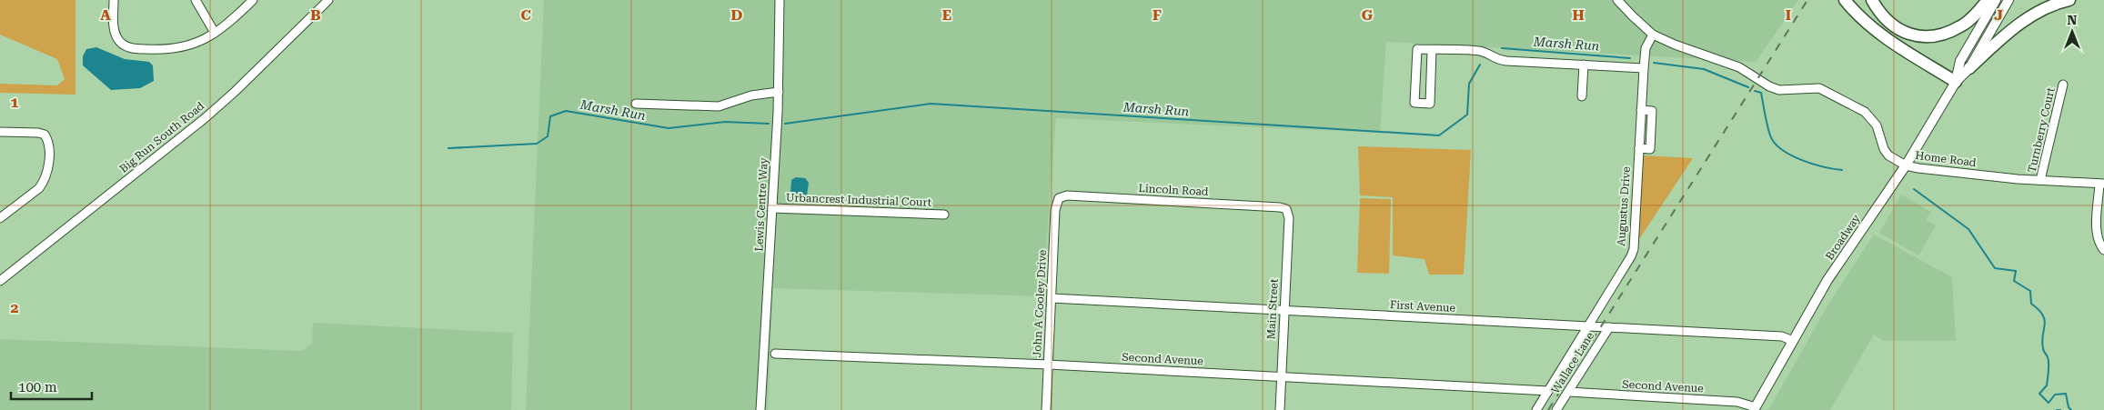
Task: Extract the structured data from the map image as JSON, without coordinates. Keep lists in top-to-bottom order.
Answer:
{
  "streets": {
    "main road": ["Broadway"],
    "street": [
      "Turnberry Court",
      "Big Run South Road",
      "Home Road",
      "Lincoln Road",
      "Urbancrest Industrial Court",
      "Lewis Centre Way",
      "Augustus Drive",
      "John A Cooley Drive",
      "First Avenue",
      "Main Street",
      "Second Avenue",
      "Wallace Lane"
    ]
  },
  "crossings": [
    ["Turnberry Court", "Home Road"],
    ["Home Road", "Augustus Drive"],
    ["Home Road", "Broadway"],
    ["Lincoln Road", "John A Cooley Drive"],
    ["Lincoln Road", "Main Street"],
    ["Urbancrest Industrial Court", "Lewis Centre Way"],
    ["Augustus Drive", "First Avenue"],
    ["Augustus Drive", "Second Avenue"],
    ["Broadway", "First Avenue"],
    ["Broadway", "Second Avenue"],
    ["John A Cooley Drive", "First Avenue"],
    ["John A Cooley Drive", "Second Avenue"],
    ["First Avenue", "Main Street"],
    ["First Avenue", "Wallace Lane"],
    ["Main Street", "Second Avenue"],
    ["Second Avenue", "Wallace Lane"]
  ],
  "water": ["Marsh Run"],
  "scale_bar": "100 m",
  "north": "top",
  "grid": {
    "columns": [
      "A",
      "B",
      "C",
      "D",
      "E",
      "F",
      "G",
      "H",
      "I",
      "J"
    ],
    "rows": ["1", "2"]
  }
}
